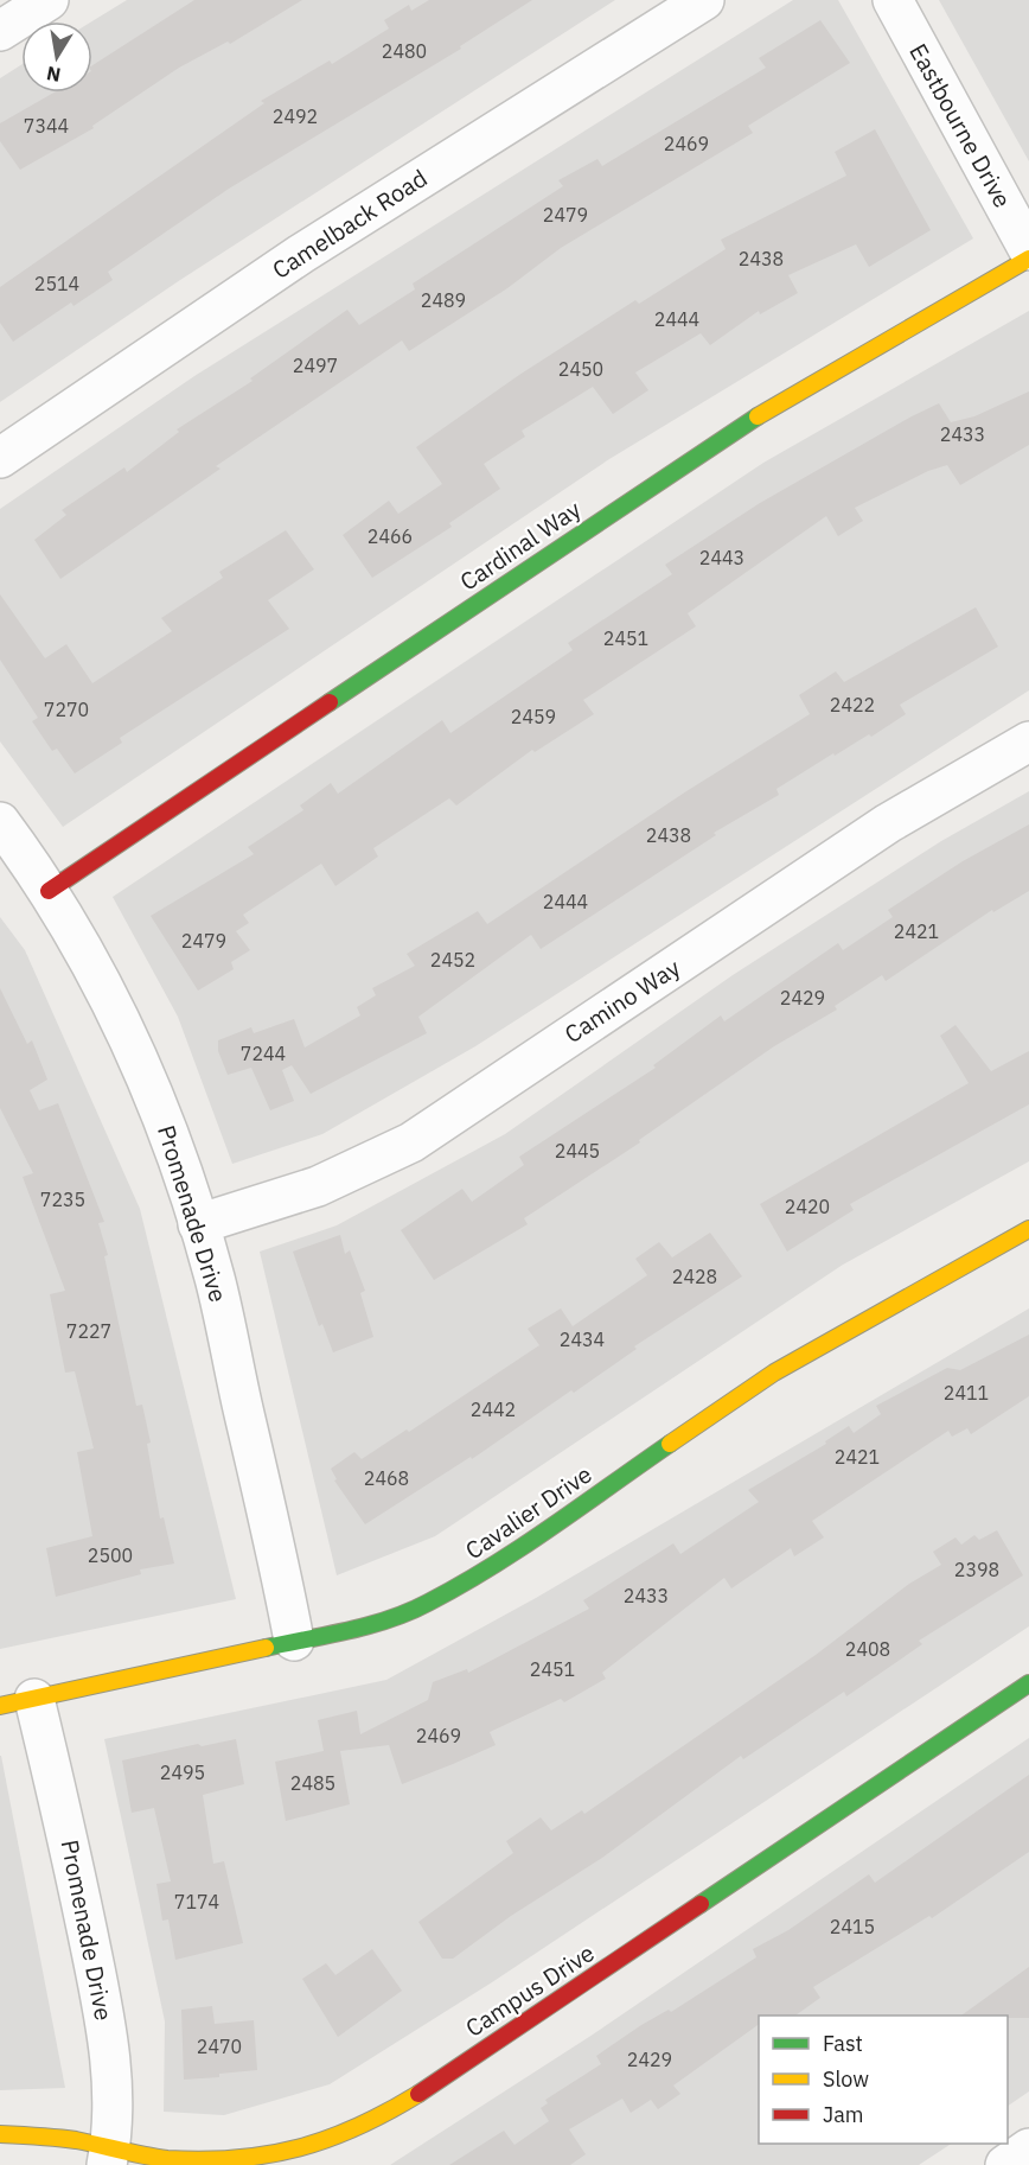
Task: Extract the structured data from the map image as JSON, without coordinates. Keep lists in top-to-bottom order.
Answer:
{
  "streets": {
    "street": [
      "Eastbourne Drive",
      "Camelback Road",
      "Cardinal Way",
      "Camino Way",
      "Promenade Drive",
      "Cavalier Drive",
      "Campus Drive"
    ]
  },
  "crossings": [
    ["Cardinal Way", "Promenade Drive"],
    ["Camino Way", "Promenade Drive"],
    ["Promenade Drive", "Cavalier Drive"],
    ["Promenade Drive", "Campus Drive"]
  ],
  "house_numbers": [
    "2480",
    "2492",
    "7344",
    "2469",
    "2479",
    "2438",
    "2514",
    "2489",
    "2444",
    "2497",
    "2450",
    "2433",
    "2466",
    "2443",
    "2451",
    "2422",
    "7270",
    "2459",
    "2438",
    "2444",
    "2421",
    "2479",
    "2452",
    "2429",
    "7244",
    "2445",
    "7235",
    "2420",
    "2428",
    "7227",
    "2434",
    "2411",
    "2442",
    "2421",
    "2468",
    "2500",
    "2398",
    "2433",
    "2408",
    "2451",
    "2469",
    "2495",
    "2485",
    "7174",
    "2415",
    "2470",
    "2429"
  ],
  "legend": ["Fast", "Slow", "Jam"],
  "north": "bottom"
}
